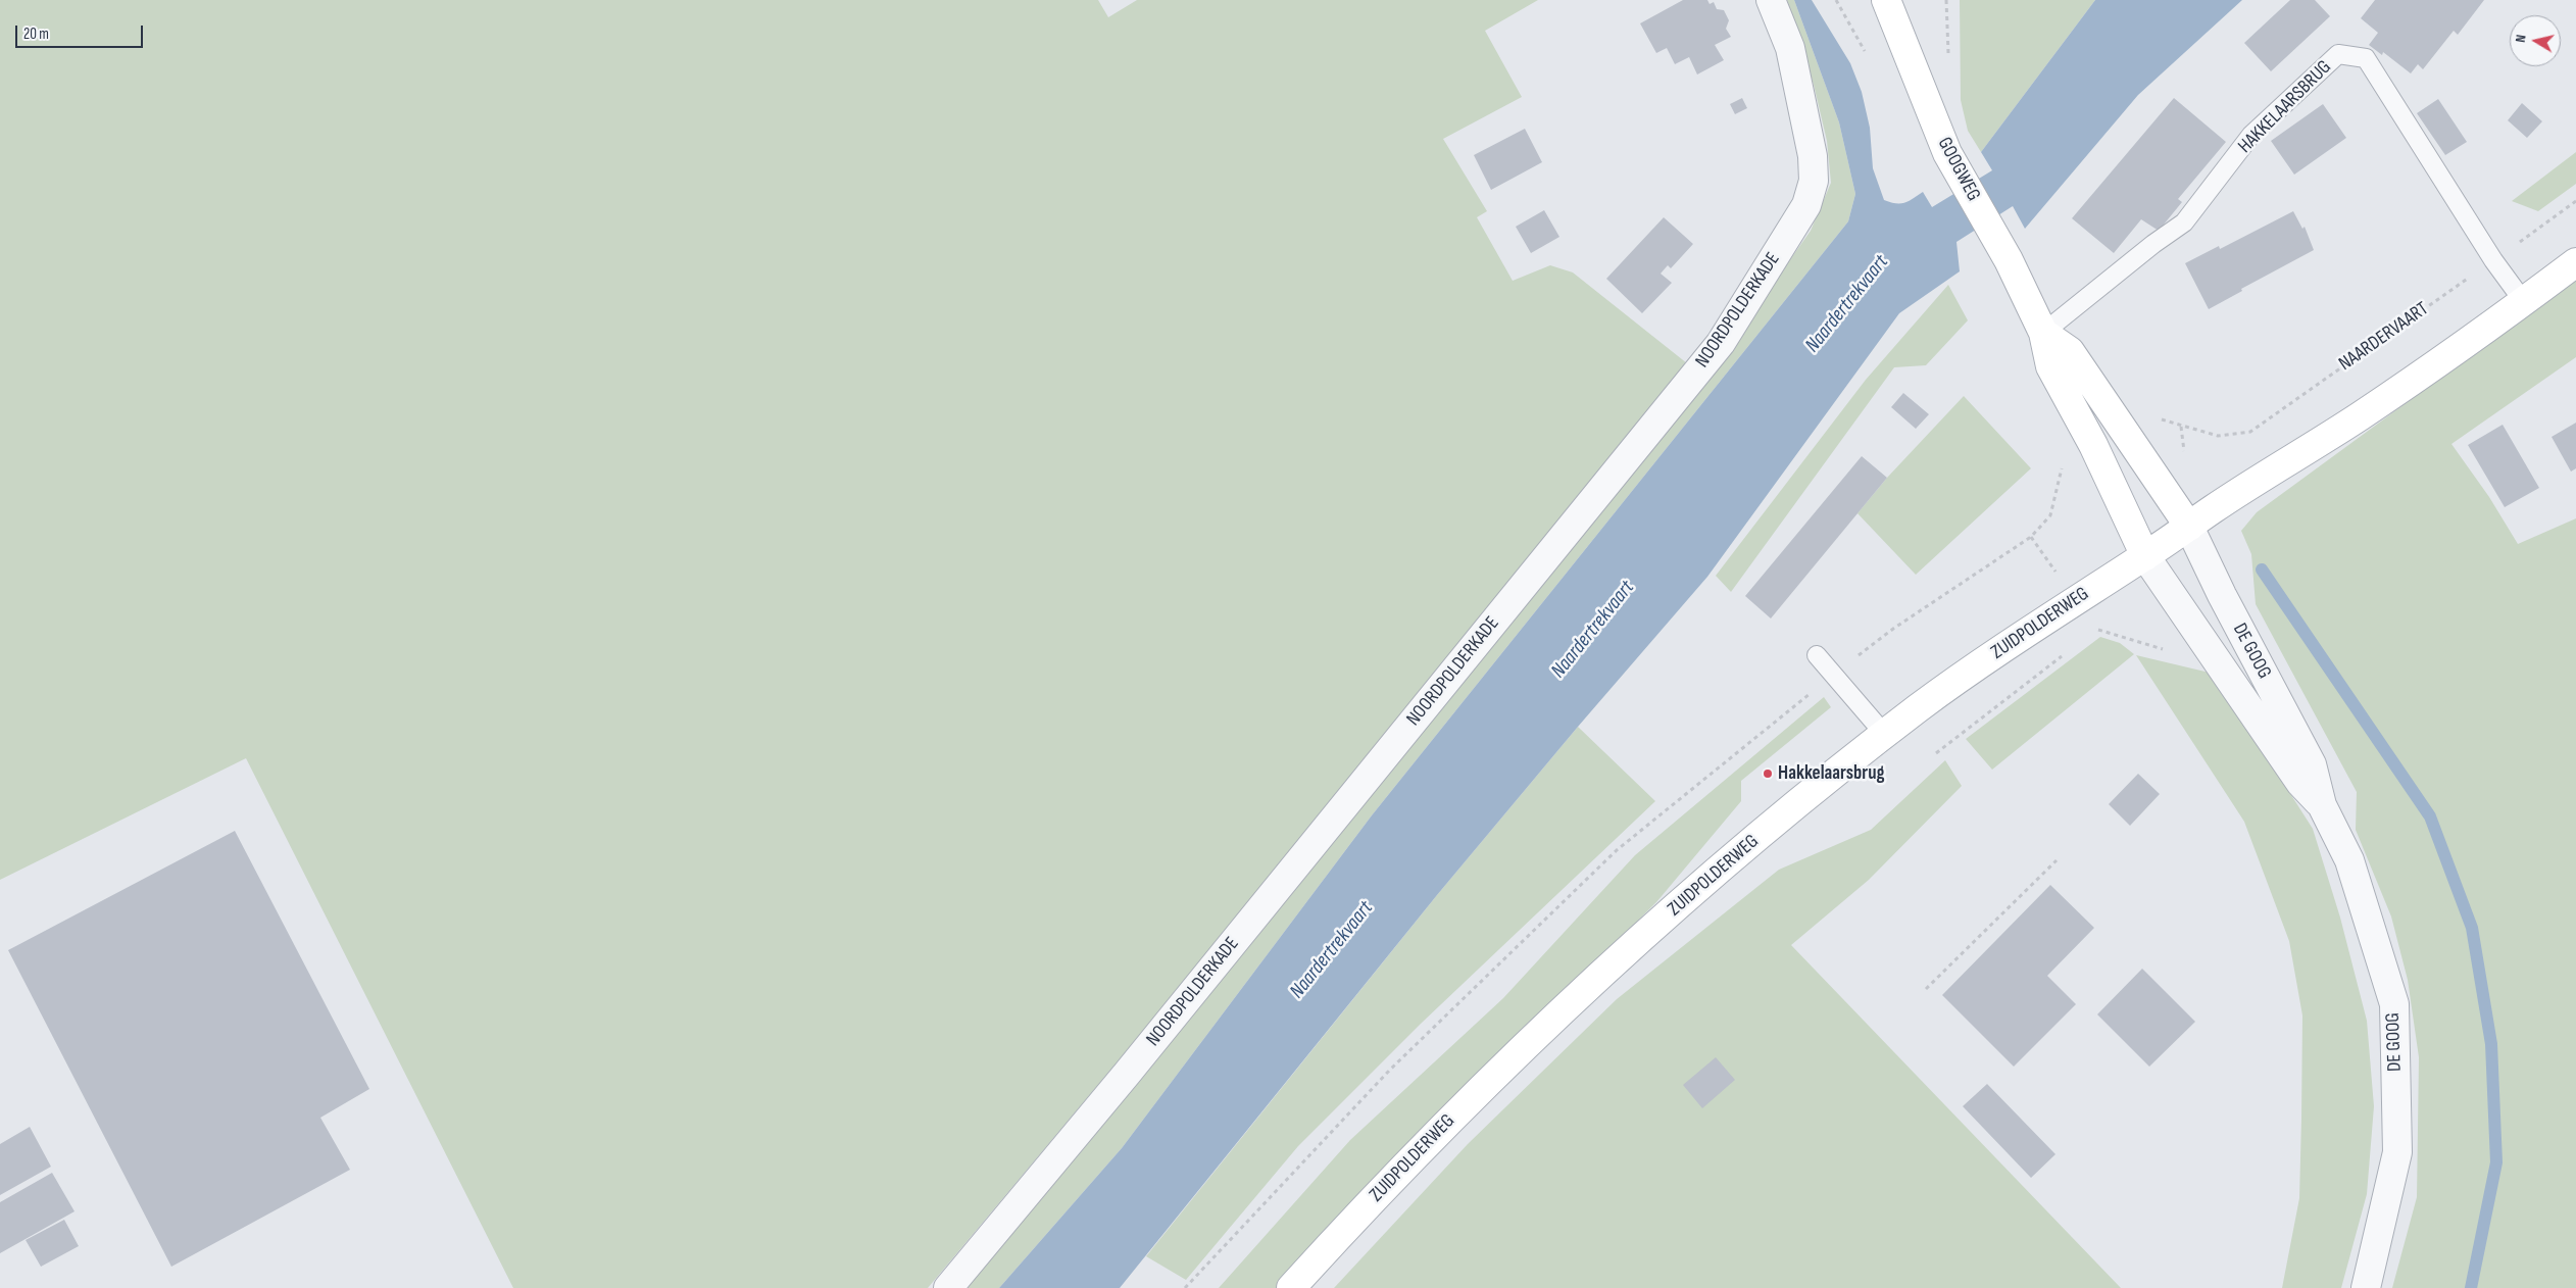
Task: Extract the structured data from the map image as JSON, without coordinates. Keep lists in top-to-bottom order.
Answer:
{
  "streets": {
    "main road": ["GOOGWEG", "ZUIDPOLDERWEG"],
    "street": ["NOORDPOLDERKADE", "DE GOOG"],
    "lane": ["HAKKELAARSBRUG"],
    "path": ["NAARDERVAART"]
  },
  "crossings": [
    ["HAKKELAARSBRUG", "GOOGWEG"],
    ["HAKKELAARSBRUG", "NAARDERVAART"],
    ["GOOGWEG", "ZUIDPOLDERWEG"],
    ["GOOGWEG", "DE GOOG"],
    ["ZUIDPOLDERWEG", "DE GOOG"]
  ],
  "water": ["Naardertrekvaart"],
  "places": ["Hakkelaarsbrug"],
  "scale_bar": "20 m",
  "north": "left"
}
